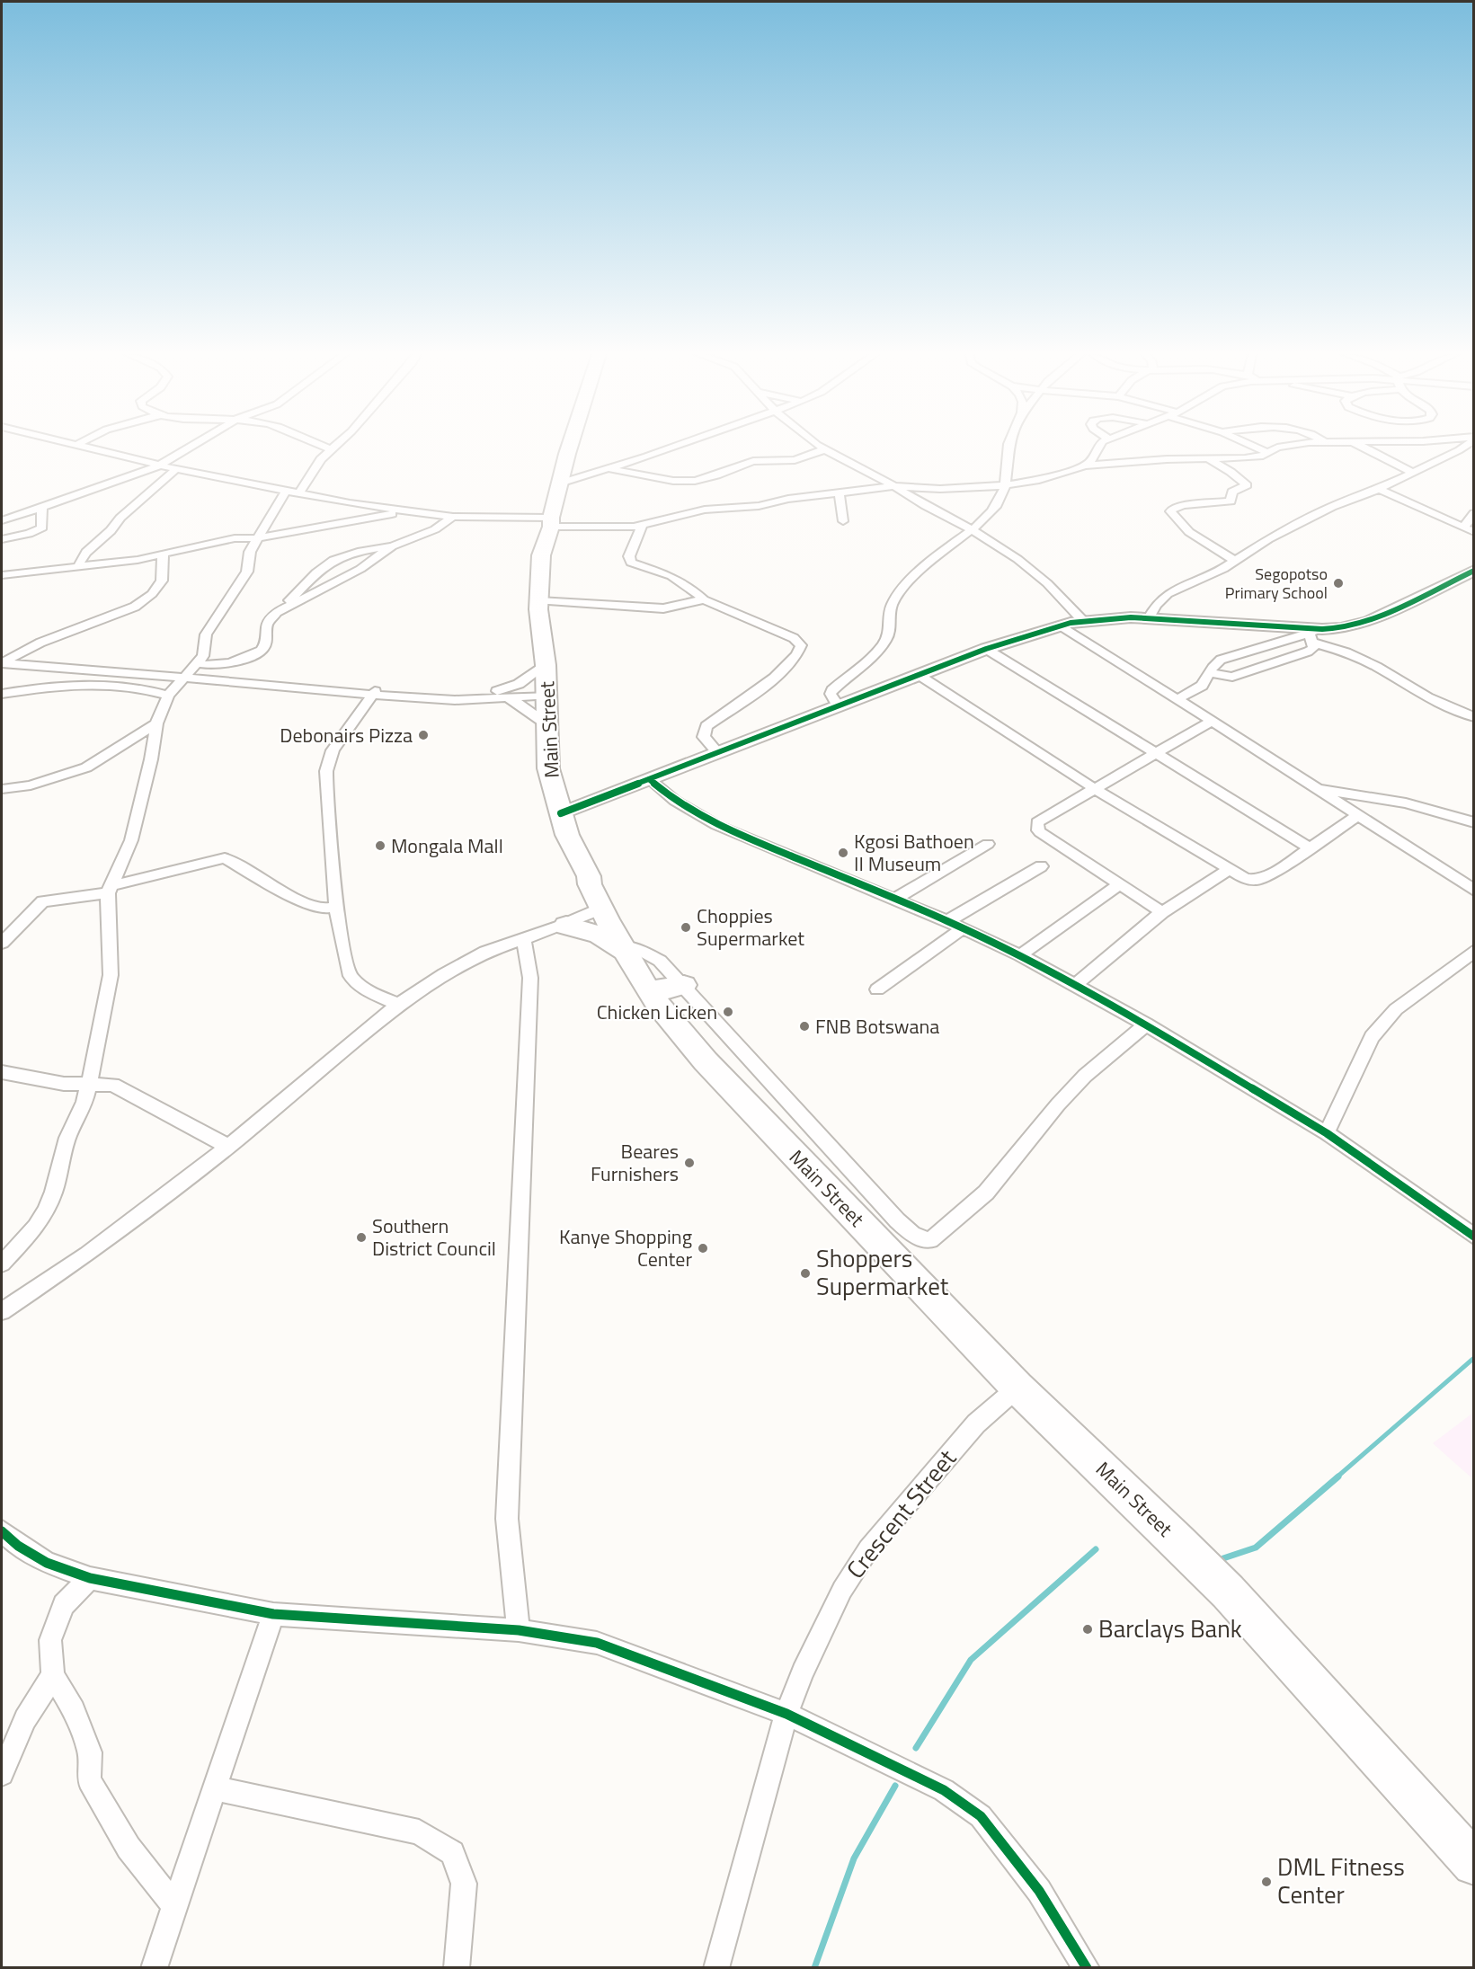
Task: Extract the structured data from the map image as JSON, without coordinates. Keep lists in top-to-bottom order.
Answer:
{
  "streets": {
    "highway": ["Main Street"],
    "street": ["Crescent Street"]
  },
  "crossings": [
    ["Main Street", "Crescent Street"]
  ],
  "places": [
    "Segopotso Primary School",
    "Debonairs Pizza",
    "Mongala Mall",
    "Kgosi Bathoen II Museum",
    "Choppies Supermarket",
    "Chicken Licken",
    "FNB Botswana",
    "Beares Furnishers",
    "Southern District Council",
    "Kanye Shopping Center",
    "Shoppers Supermarket",
    "Barclays Bank",
    "DML Fitness Center"
  ]
}
